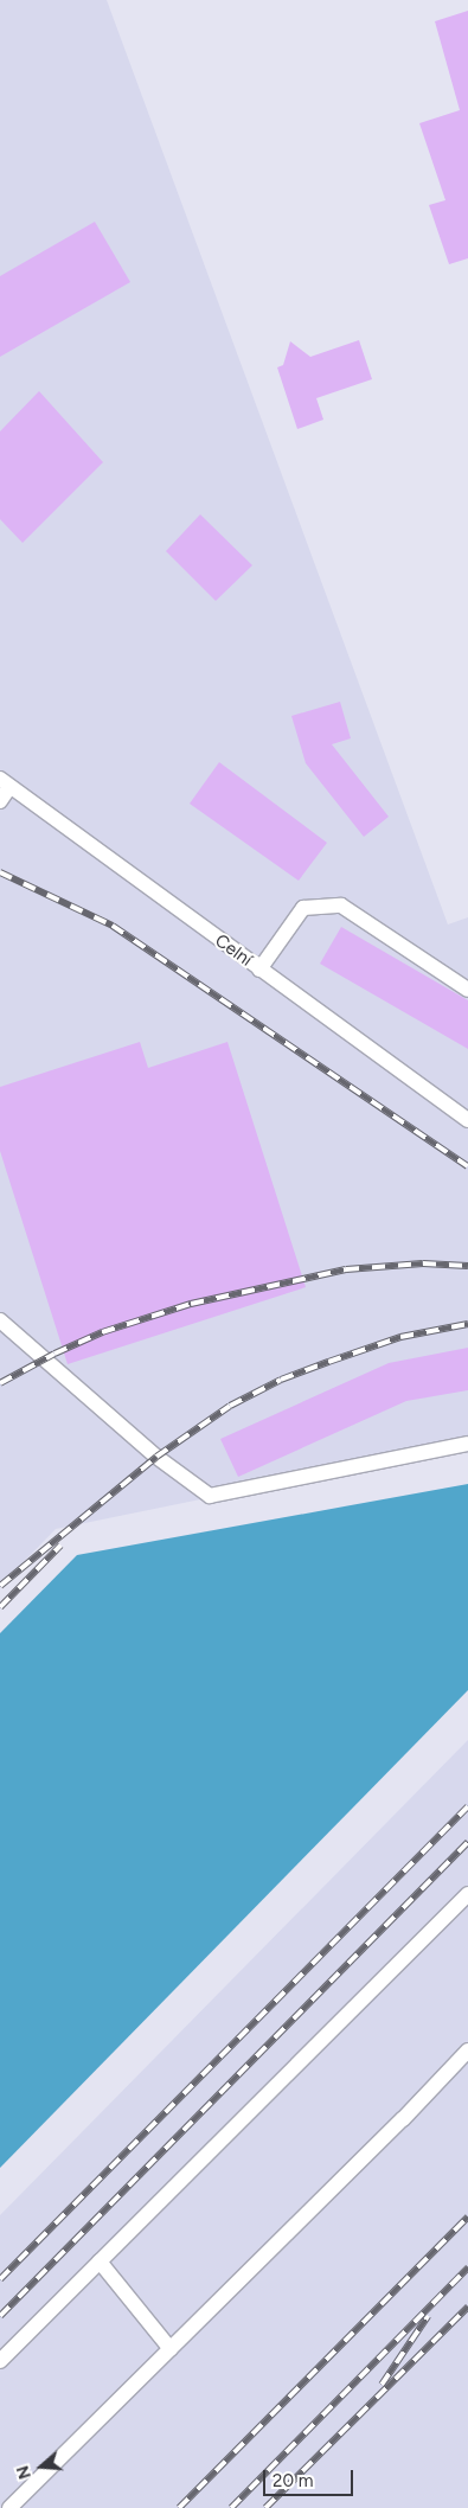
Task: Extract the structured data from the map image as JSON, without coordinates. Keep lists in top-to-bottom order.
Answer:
{
  "streets": {
    "lane": ["Celní"]
  },
  "scale_bar": "20 m",
  "north": "left"
}
